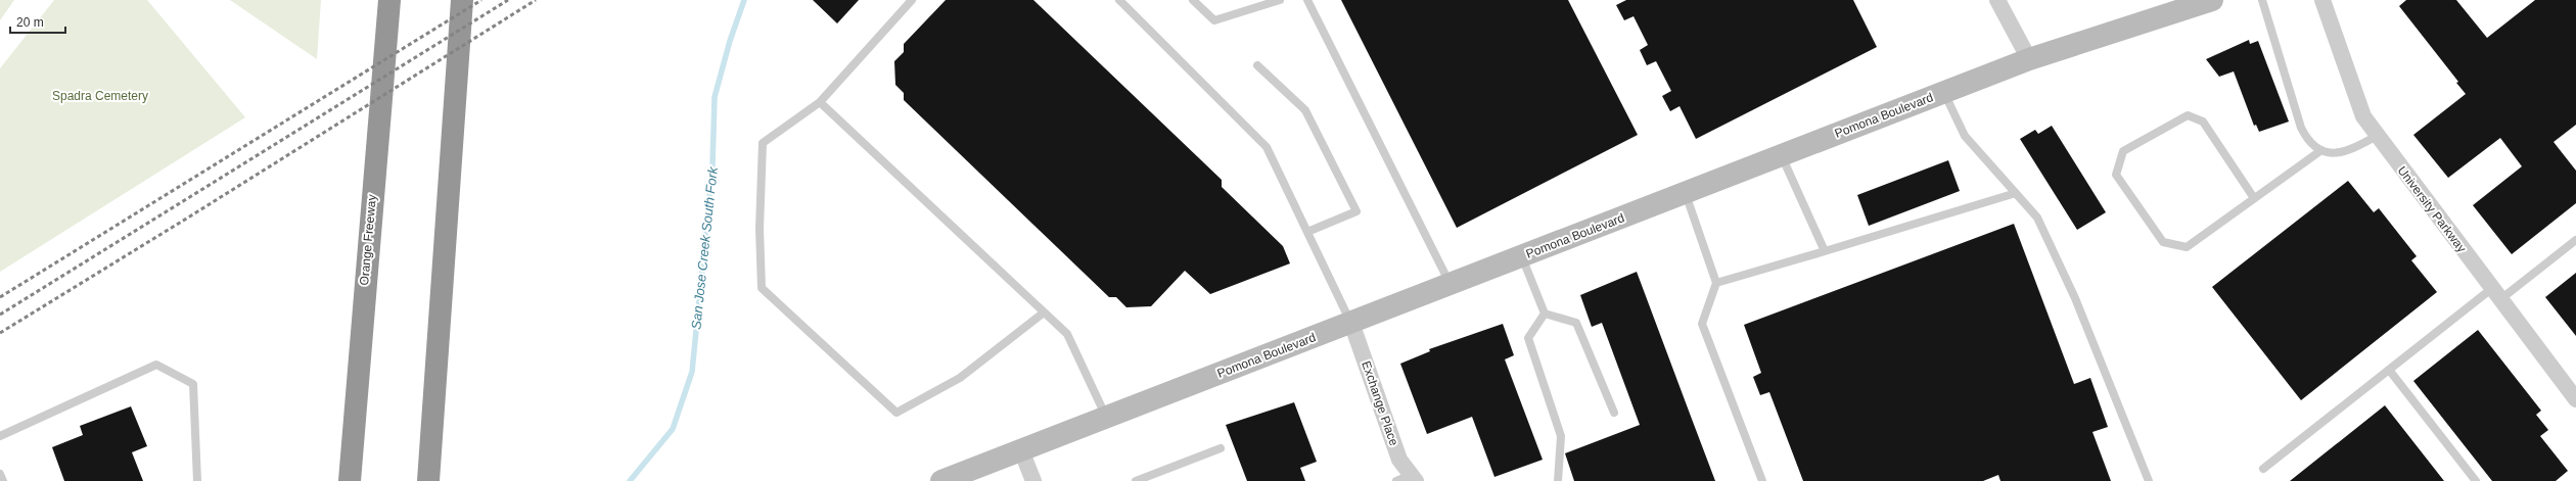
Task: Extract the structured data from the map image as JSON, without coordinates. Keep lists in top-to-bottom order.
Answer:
{
  "streets": {
    "highway": ["Orange Freeway"],
    "street": ["Pomona Boulevard", "University Parkway", "Exchange Place"]
  },
  "crossings": [
    ["Pomona Boulevard", "Exchange Place"]
  ],
  "water": ["San Jose Creek South Fork"],
  "parks": ["Spadra Cemetery"],
  "scale_bar": "20 m"
}
